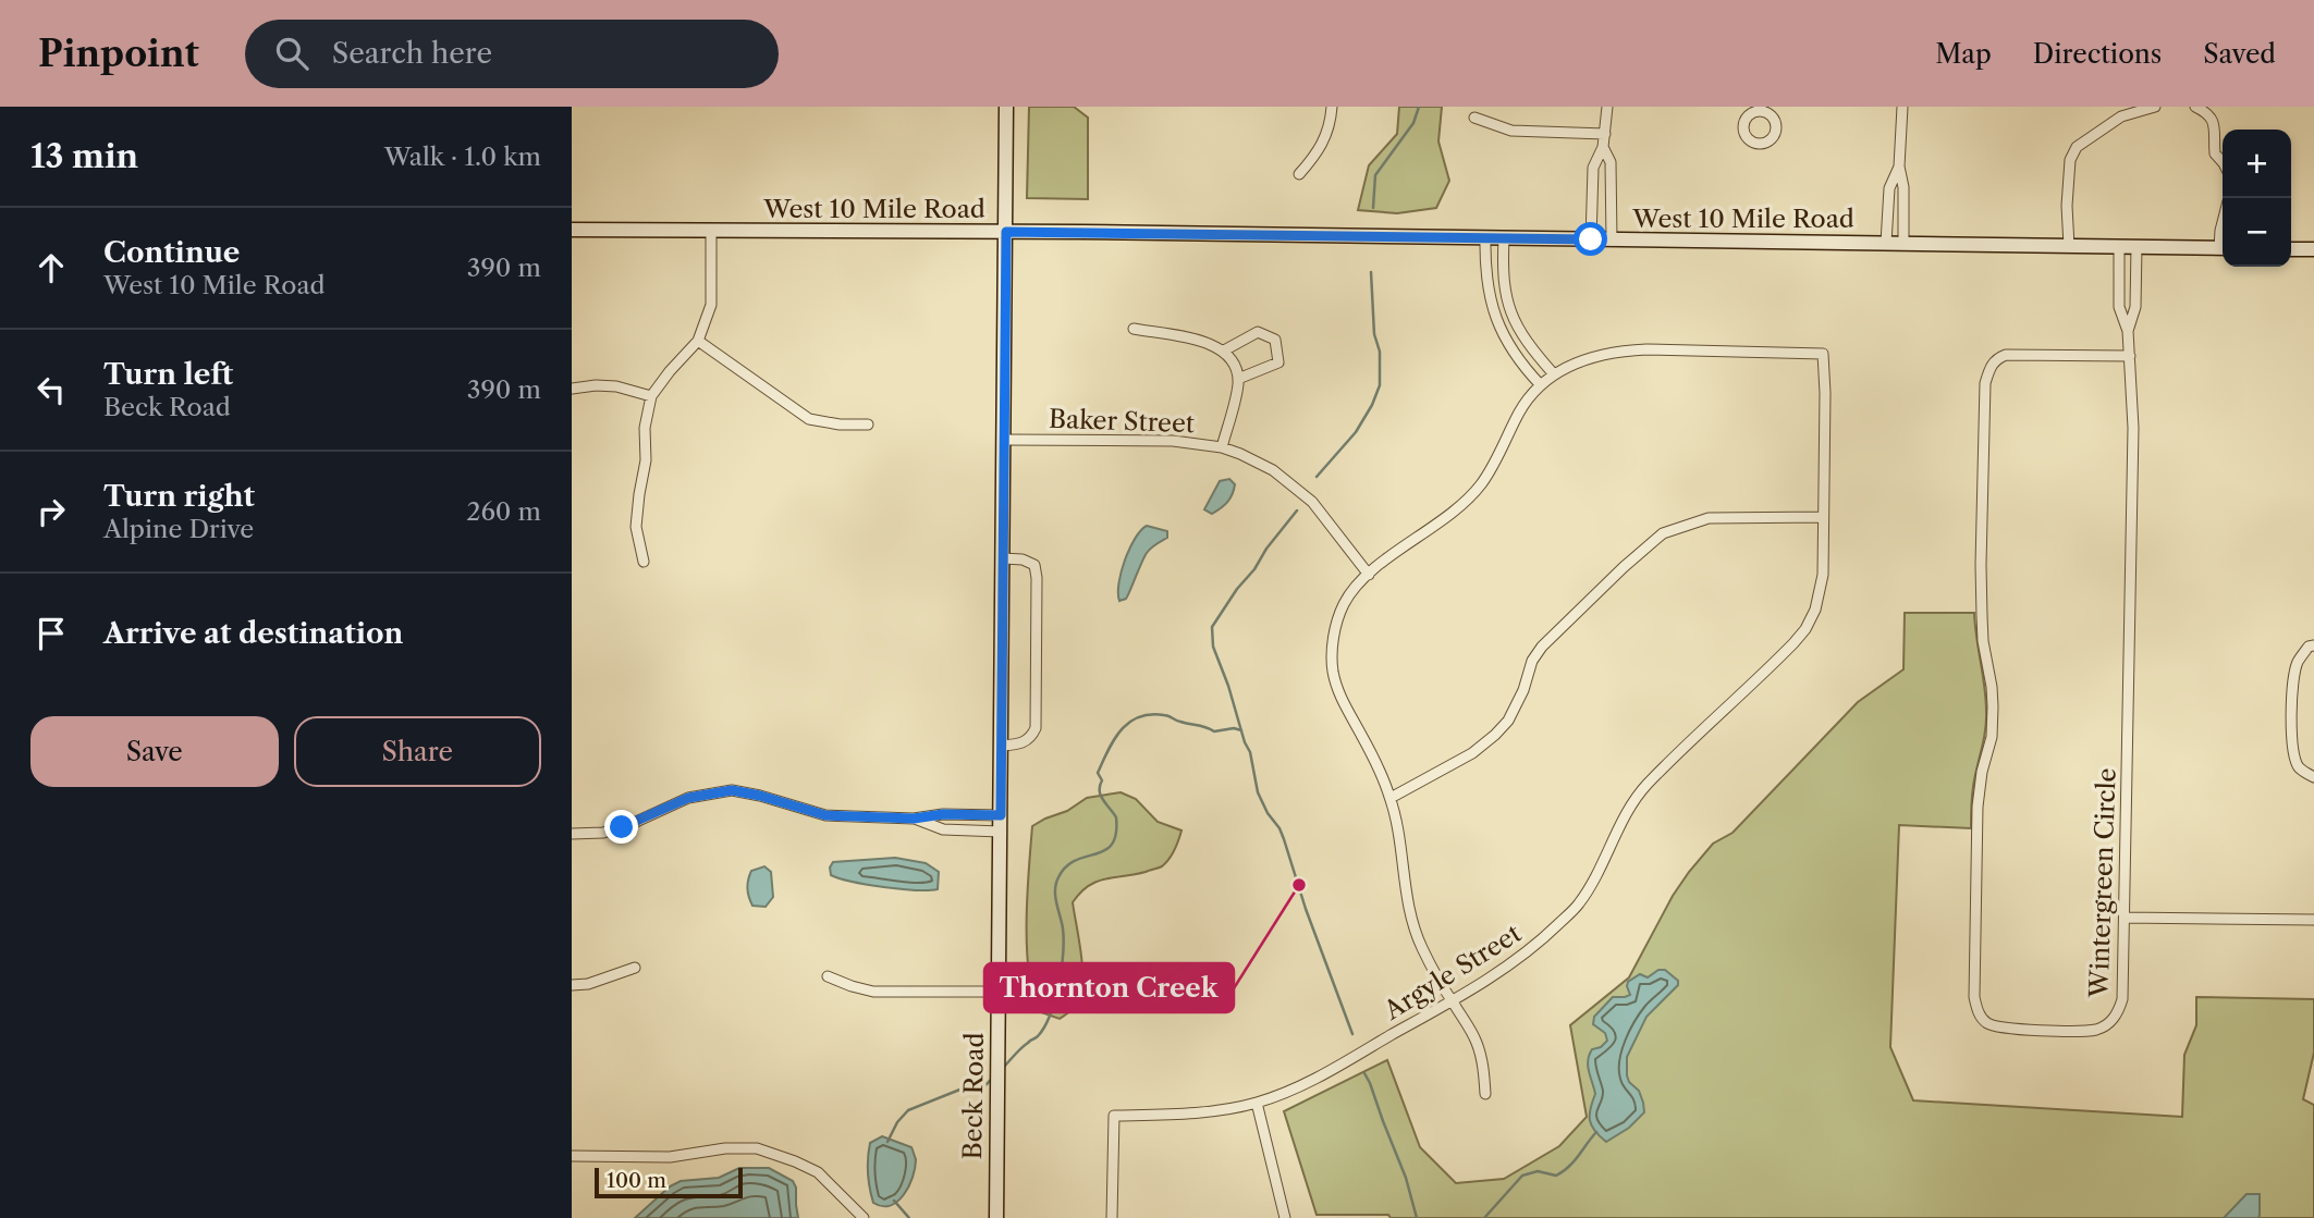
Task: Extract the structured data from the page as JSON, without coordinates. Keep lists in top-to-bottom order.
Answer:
{
  "streets": {
    "main road": ["West 10 Mile Road", "Beck Road"],
    "street": ["Baker Street", "Wintergreen Circle", "Argyle Street"]
  },
  "crossings": [
    ["West 10 Mile Road", "Wintergreen Circle"],
    ["West 10 Mile Road", "Beck Road"],
    ["Baker Street", "Beck Road"]
  ],
  "places": ["Thornton Creek"],
  "scale_bar": "100 m",
  "page": {
    "header": "Pinpoint",
    "search": "Search here",
    "nav": ["Map", "Directions", "Saved"],
    "heading": ["13 min", "Walk · 1.0 km"],
    "map_buttons": ["+", "−"],
    "list": [
      ["Continue", "West 10 Mile Road", "390 m"],
      ["Turn left", "Beck Road", "390 m"],
      ["Turn right", "Alpine Drive", "260 m"],
      "Arrive at destination"
    ],
    "buttons": ["Save", "Share"],
    "scale": "100 m"
  }
}
